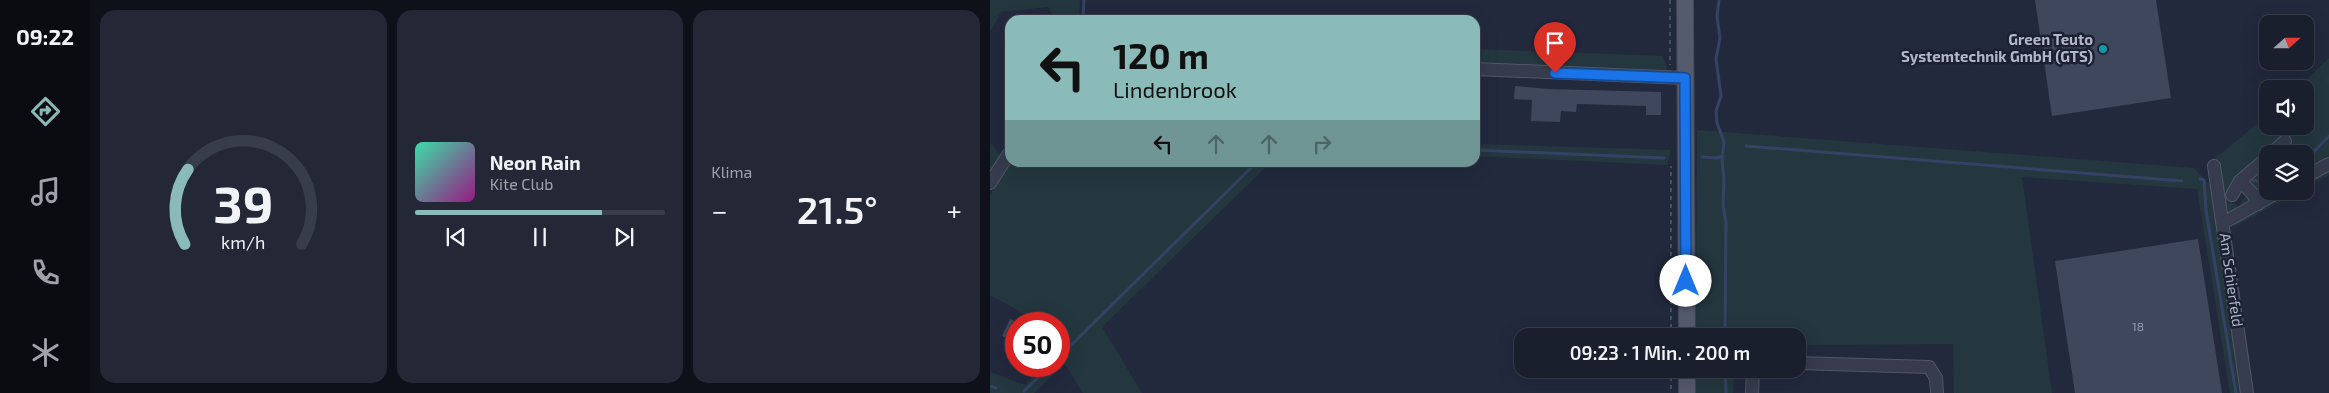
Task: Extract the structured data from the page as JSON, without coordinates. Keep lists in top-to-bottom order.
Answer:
{
  "streets": {
    "street": ["Am Schierfeld"]
  },
  "places": ["Green Teuto Systemtechnik GmbH (GTS)"],
  "house_numbers": ["18"],
  "north": "right",
  "page": {
    "tabs": "09:22",
    "tile": "Klima",
    "turn": ["120 m", "Lindenbrook"],
    "song": ["Neon Rain", "Kite Club"],
    "heat": ["−", "21.5°", "+"],
    "limit": "50",
    "trip": "09:23 · 1 Min. · 200 m",
    "gauge": ["39", "km/h"]
  }
}
